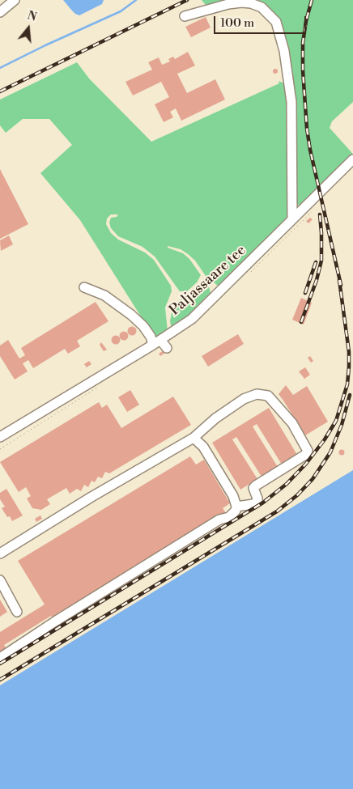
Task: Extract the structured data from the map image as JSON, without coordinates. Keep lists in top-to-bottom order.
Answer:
{
  "streets": {
    "street": ["Paljassaare tee"]
  },
  "scale_bar": "100 m",
  "north": "top"
}
